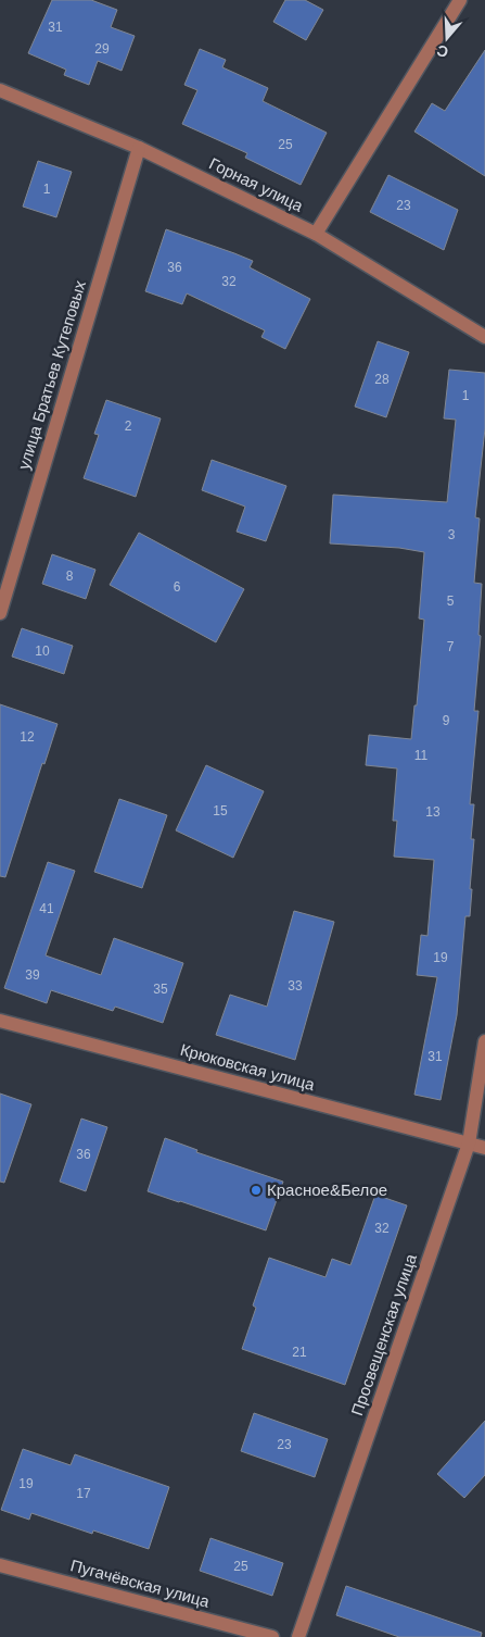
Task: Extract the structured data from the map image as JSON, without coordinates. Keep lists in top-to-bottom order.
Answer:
{
  "streets": {
    "street": [
      "Горная улица",
      "улица Братьев Кутеповых",
      "Крюковская улица",
      "Просвещенская улица",
      "Пугачёвская улица"
    ]
  },
  "crossings": [
    ["Горная улица", "улица Братьев Кутеповых"],
    ["Крюковская улица", "Просвещенская улица"]
  ],
  "places": ["Красное&Белое"],
  "house_numbers": [
    "31",
    "29",
    "25",
    "1",
    "23",
    "36",
    "32",
    "28",
    "1",
    "2",
    "3",
    "8",
    "6",
    "5",
    "7",
    "10",
    "9",
    "12",
    "11",
    "15",
    "13",
    "41",
    "19",
    "39",
    "33",
    "35",
    "31",
    "36",
    "32",
    "21",
    "23",
    "19",
    "17",
    "25"
  ],
  "north": "bottom"
}
